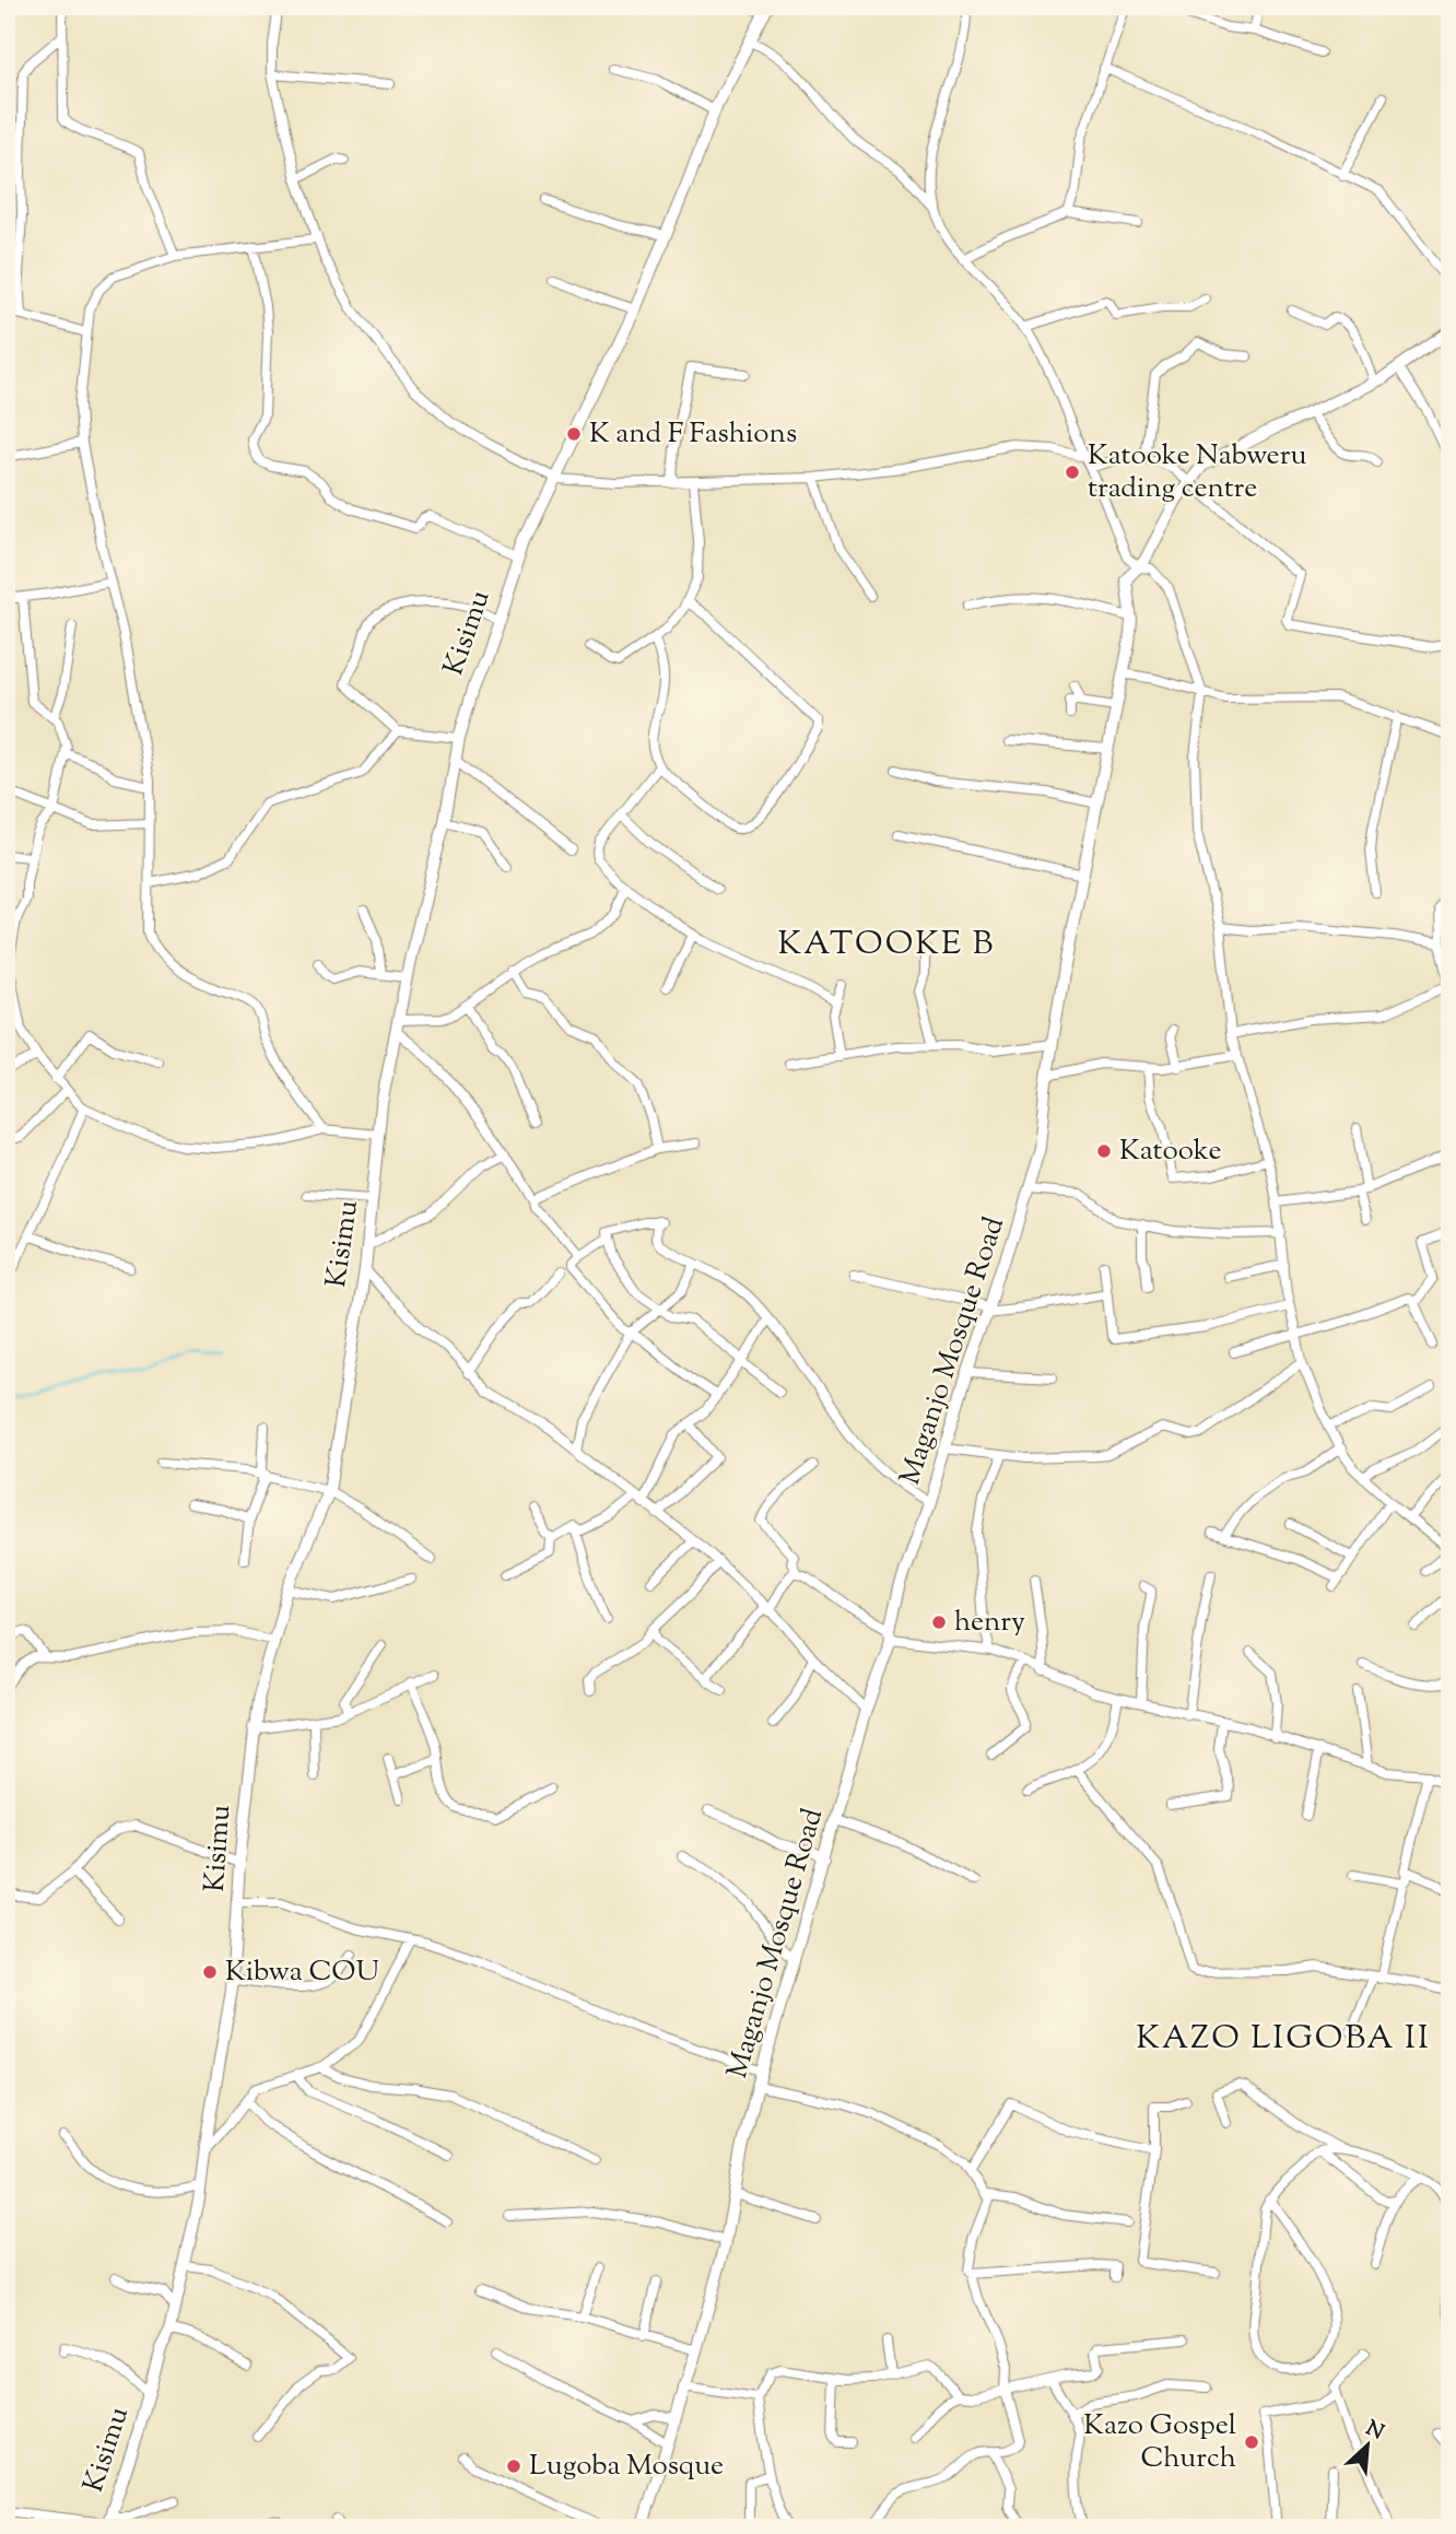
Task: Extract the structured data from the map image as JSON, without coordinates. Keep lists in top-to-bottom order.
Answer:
{
  "streets": {
    "street": ["Kisimu", "Maganjo Mosque Road"]
  },
  "districts": ["KATOOKE B", "KAZO LIGOBA II"],
  "places": [
    "K and F Fashions",
    "Katooke Nabweru trading centre",
    "Katooke",
    "henry",
    "Kibwa COU",
    "Kazo Gospel Church",
    "Lugoba Mosque"
  ],
  "north": "top right"
}
